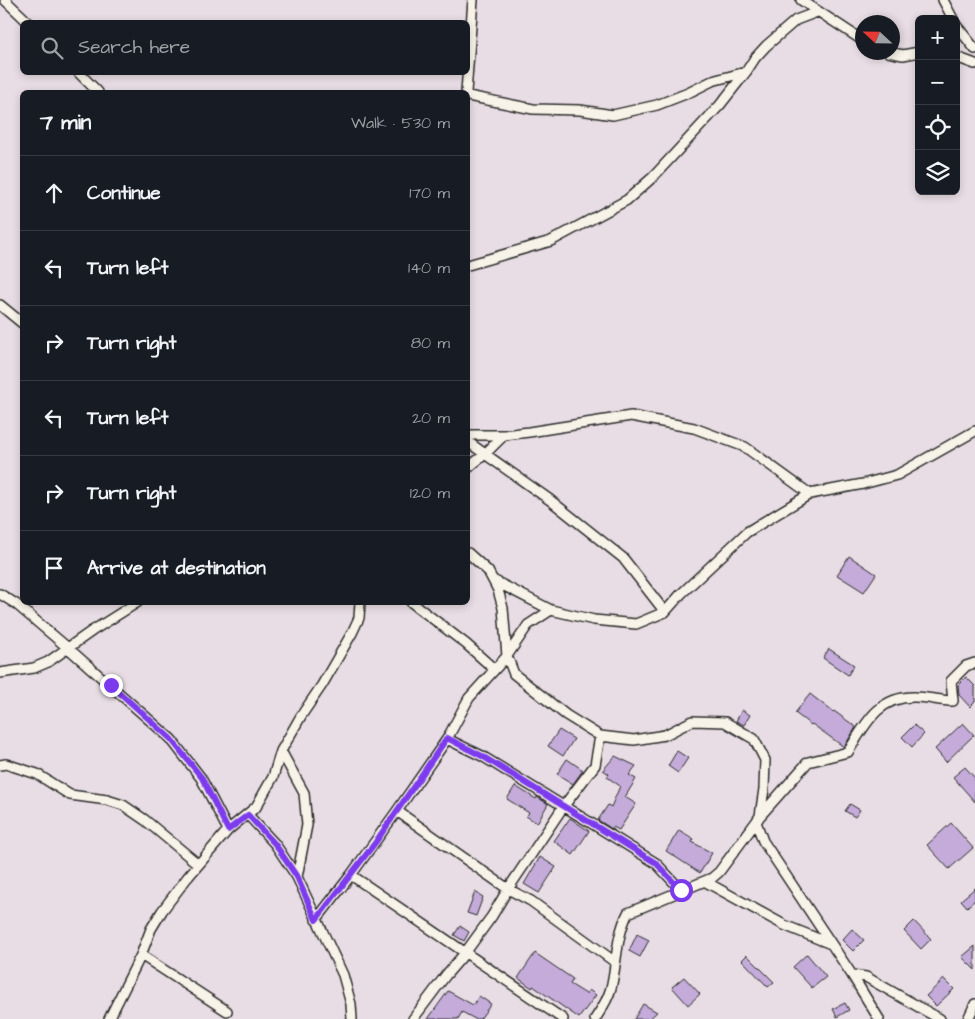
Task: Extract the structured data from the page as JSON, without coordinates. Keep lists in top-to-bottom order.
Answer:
{
  "north": "left",
  "page": {
    "map_buttons": ["+", "−"],
    "search": "Search here",
    "heading": ["7 min", "Walk · 530 m"],
    "list": [
      ["Continue", "170 m"],
      ["Turn left", "140 m"],
      ["Turn right", "80 m"],
      ["Turn left", "20 m"],
      ["Turn right", "120 m"],
      "Arrive at destination"
    ]
  }
}
